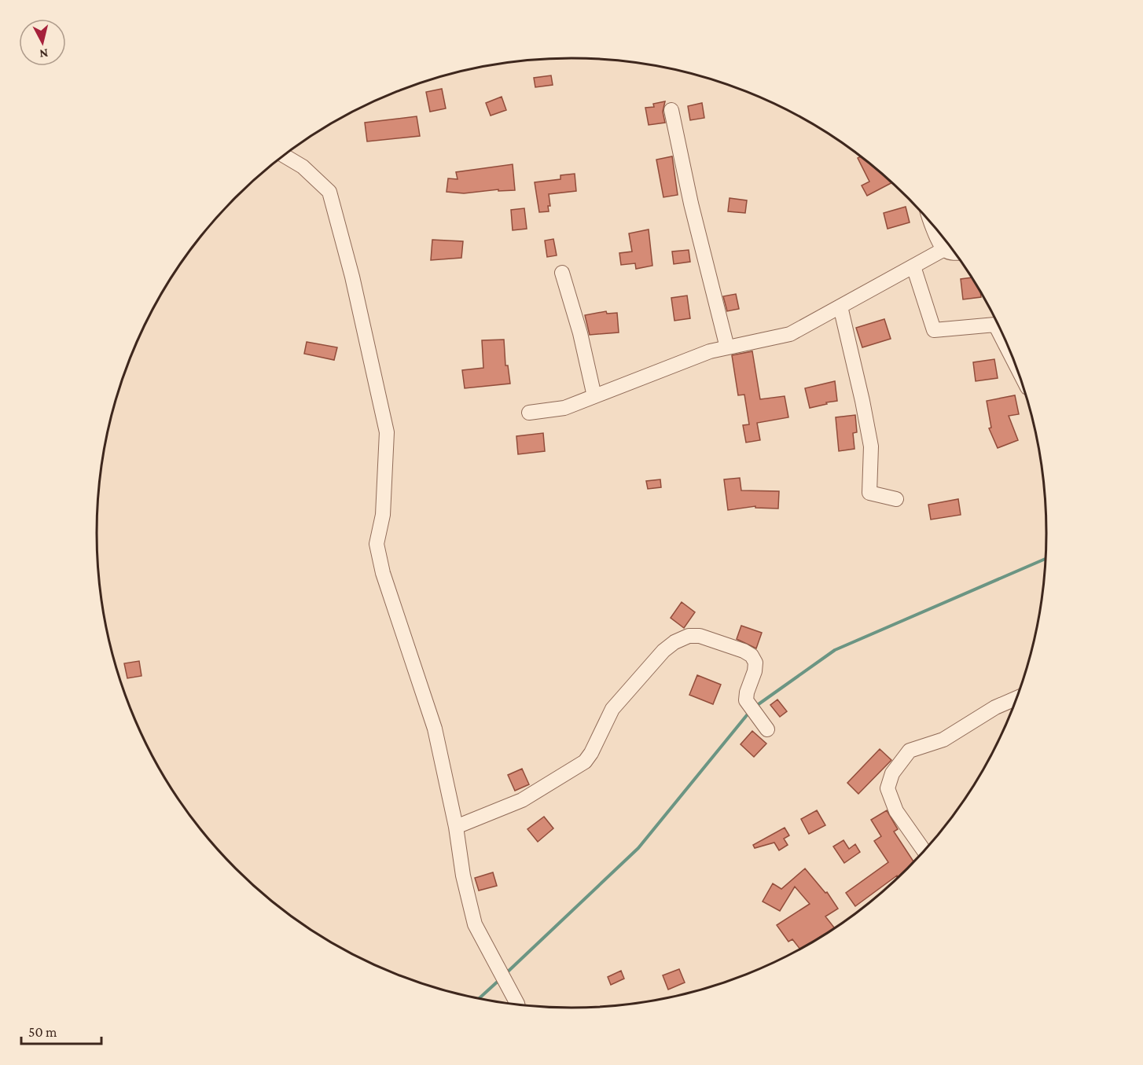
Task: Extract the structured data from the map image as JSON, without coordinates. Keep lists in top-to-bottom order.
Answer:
{
  "scale_bar": "50 m",
  "north": "bottom"
}
